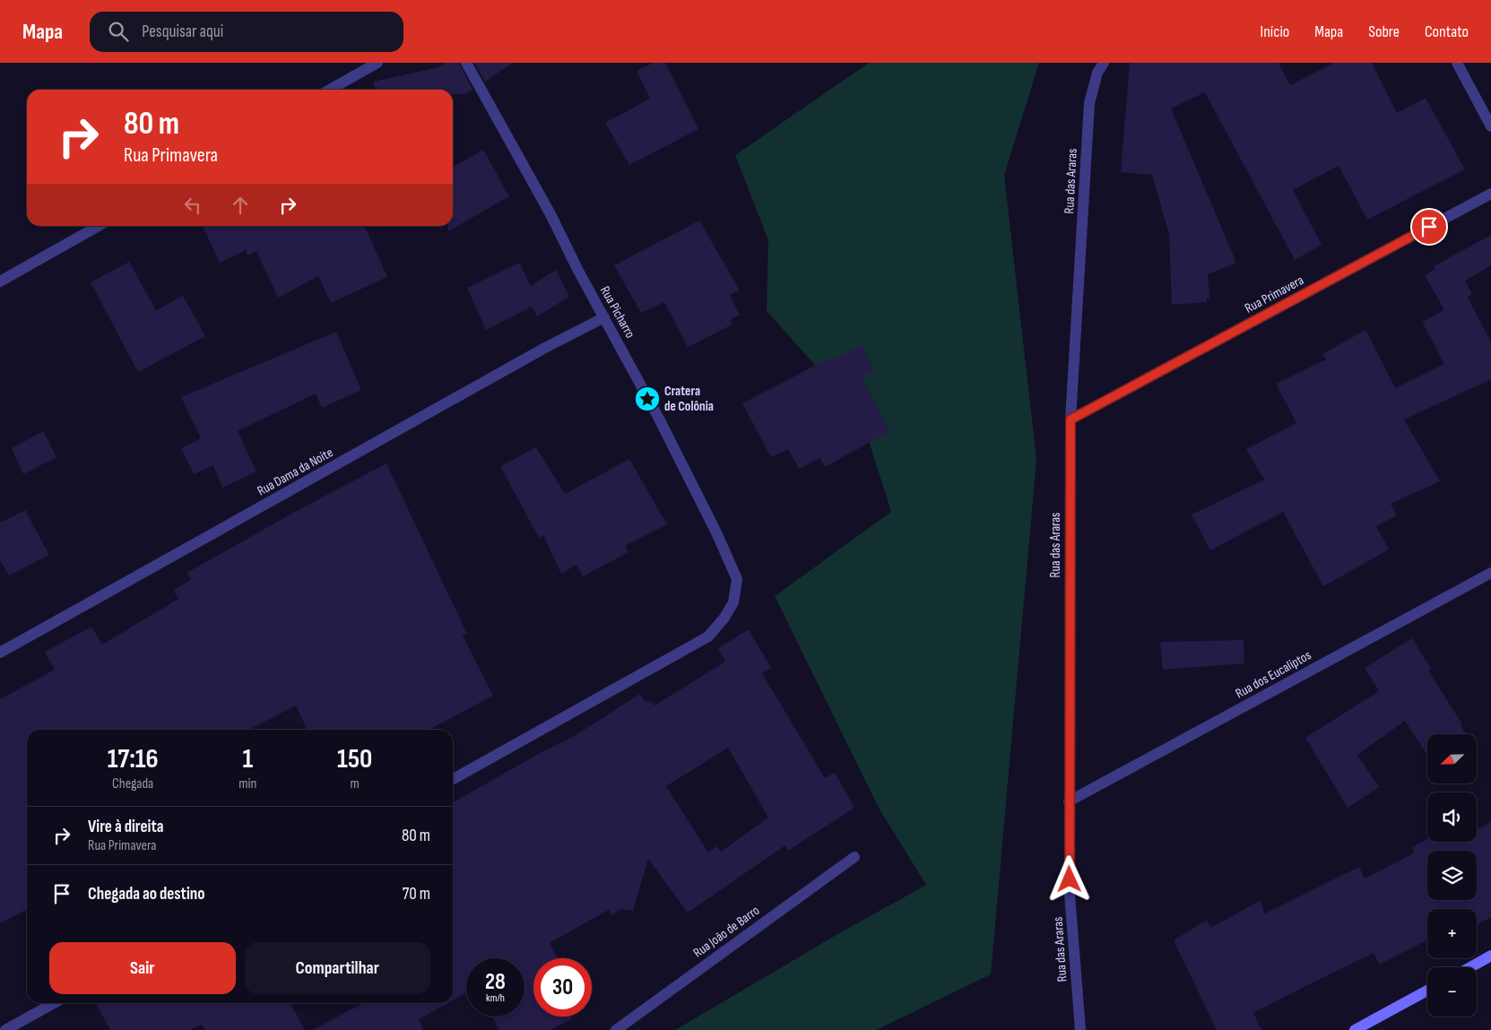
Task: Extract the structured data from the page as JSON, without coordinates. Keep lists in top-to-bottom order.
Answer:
{
  "streets": {
    "street": [
      "Rua das Araras",
      "Rua Primavera",
      "Rua Picharro",
      "Rua Dama da Noite",
      "Rua dos Eucaliptos",
      "Rua João de Barro"
    ]
  },
  "crossings": [
    ["Rua das Araras", "Rua Primavera"],
    ["Rua das Araras", "Rua dos Eucaliptos"],
    ["Rua Picharro", "Rua Dama da Noite"]
  ],
  "places": {
    "place": ["Cratera de Colônia"]
  },
  "north": "bottom left",
  "page": {
    "header": "Mapa",
    "search": "Pesquisar aqui",
    "nav": [
      "Início",
      "Mapa",
      "Sobre",
      "Contato"
    ],
    "turn": ["80 m", "Rua Primavera"],
    "eta": [
      "17:16",
      "Chegada",
      "1",
      "min",
      "150",
      "m"
    ],
    "map_buttons": ["+", "−"],
    "list": [
      {
        "name": "Vire à direita",
        "note": "Rua Primavera",
        "value": "80 m"
      },
      {
        "name": "Chegada ao destino",
        "value": "70 m"
      }
    ],
    "buttons": ["Sair", "Compartilhar"],
    "speed": "28 km/h",
    "limit": "30"
  }
}
